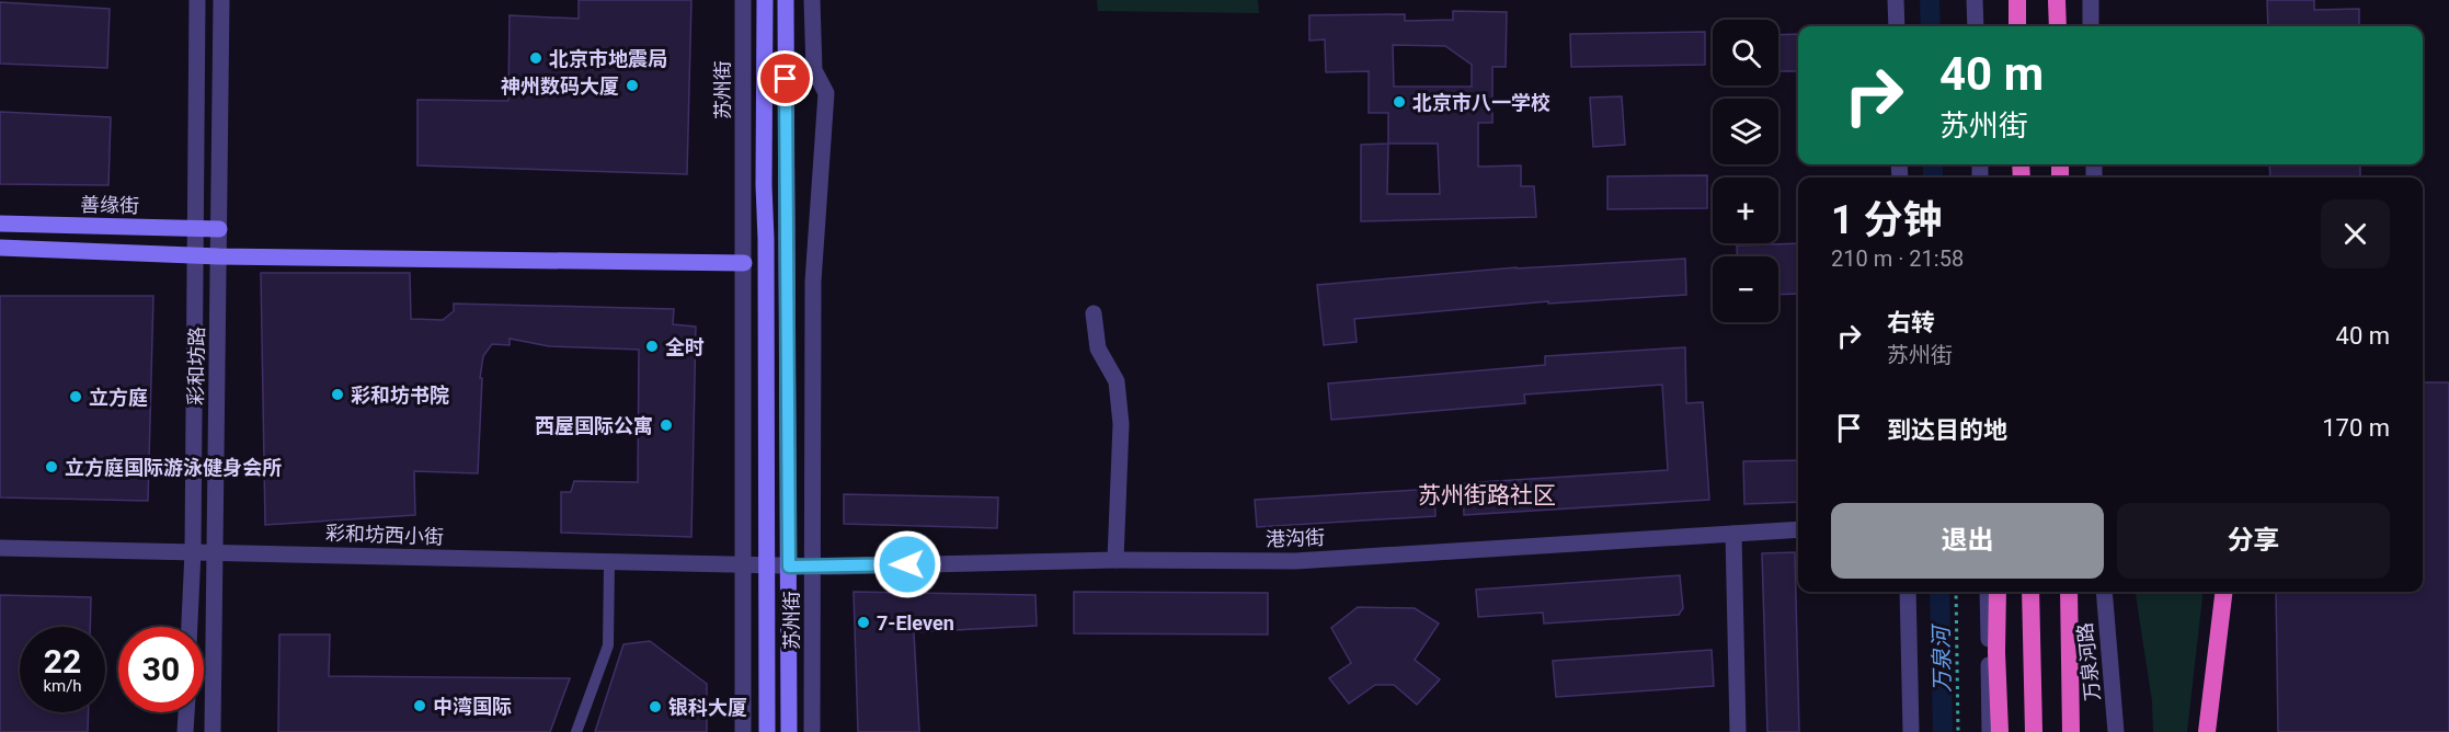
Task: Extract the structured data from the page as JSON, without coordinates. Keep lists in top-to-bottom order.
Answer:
{
  "streets": {
    "highway": ["万泉河路"],
    "main road": ["苏州街", "善缘街"],
    "street": ["彩和坊路", "彩和坊西小街", "港沟街"]
  },
  "crossings": [
    ["苏州街", "彩和坊西小街"],
    ["苏州街", "港沟街"],
    ["善缘街", "彩和坊路"],
    ["彩和坊路", "彩和坊西小街"],
    ["彩和坊西小街", "港沟街"]
  ],
  "districts": ["苏州街路社区"],
  "water": ["万泉河"],
  "places": [
    "北京市地震局",
    "神州数码大厦",
    "北京市八一学校",
    "全时",
    "彩和坊书院",
    "立方庭",
    "西屋国际公寓",
    "立方庭国际游泳健身会所",
    "7-Eleven",
    "中湾国际",
    "银科大厦"
  ],
  "page": {
    "map_buttons": ["+", "−"],
    "turn": ["40 m", "苏州街"],
    "heading": ["1 分钟", "210 m · 21:58"],
    "list": [
      {
        "name": "右转",
        "note": "苏州街",
        "value": "40 m"
      },
      {
        "name": "到达目的地",
        "value": "170 m"
      }
    ],
    "buttons": ["退出", "分享"],
    "speed": "22 km/h",
    "limit": "30"
  }
}
